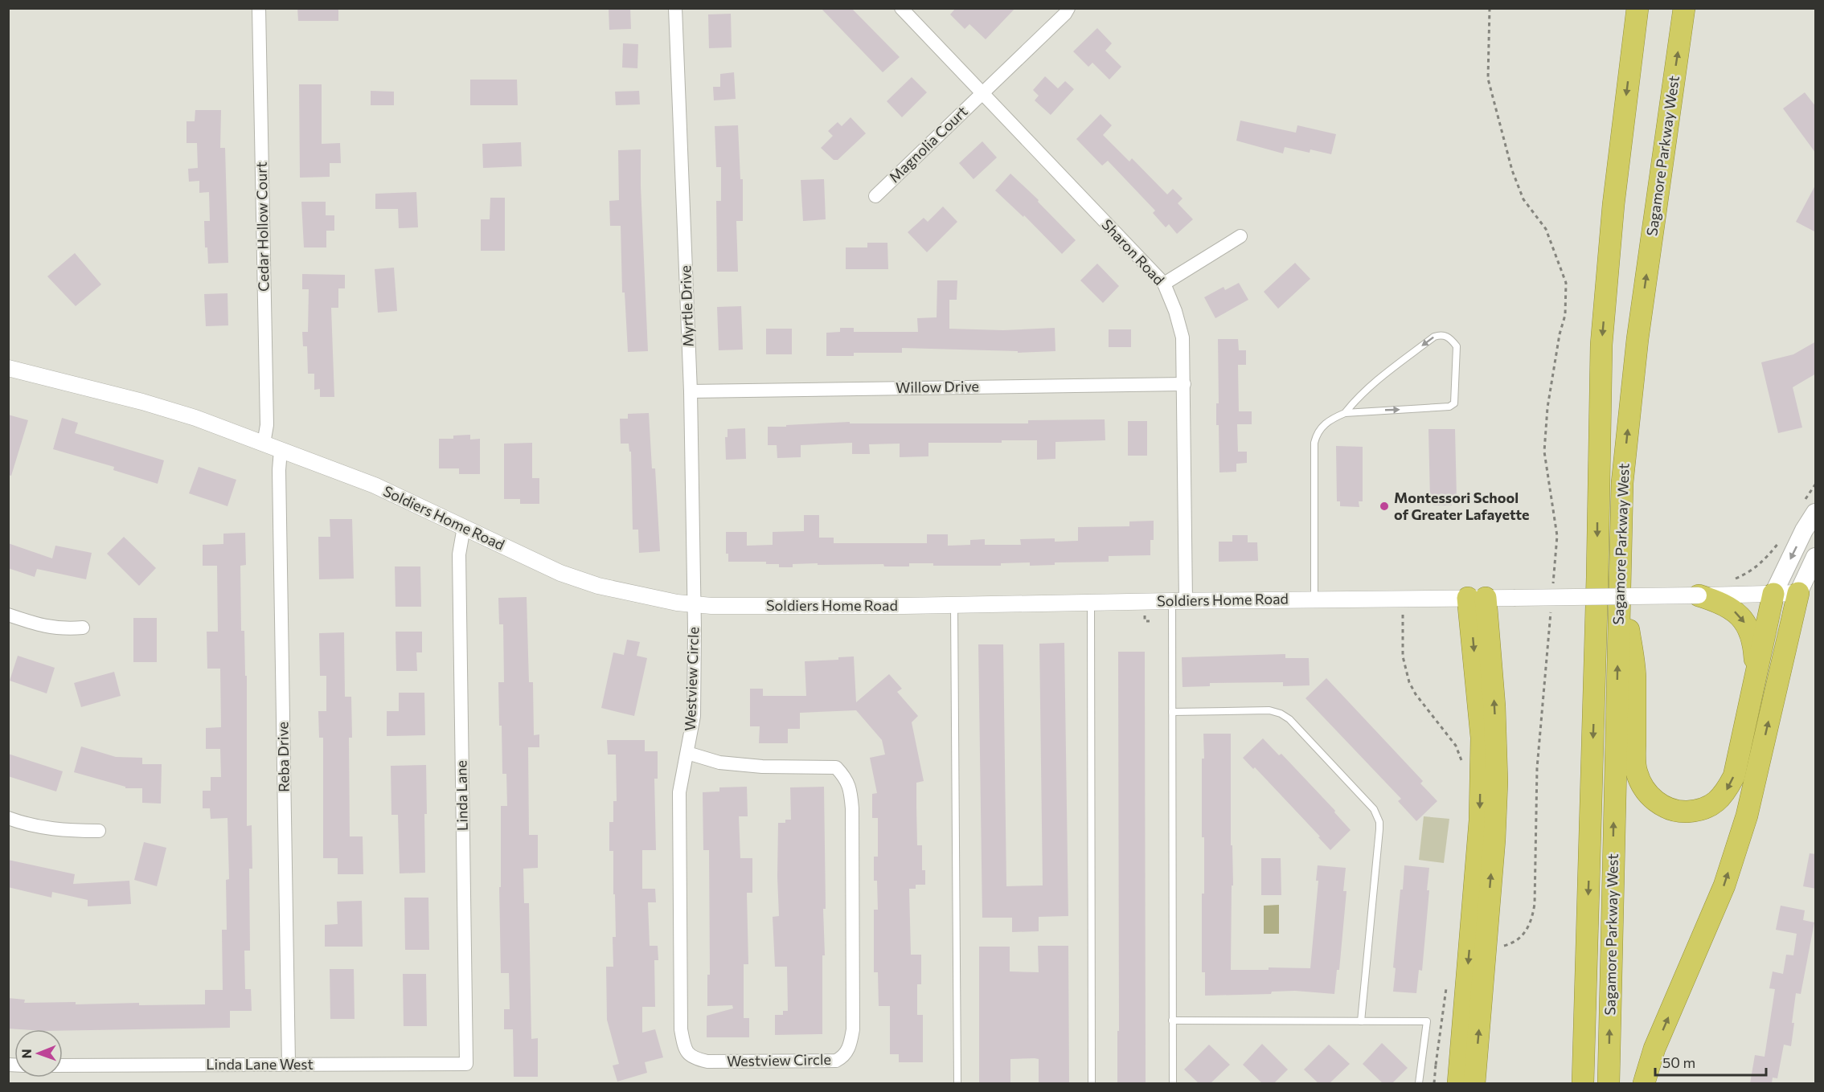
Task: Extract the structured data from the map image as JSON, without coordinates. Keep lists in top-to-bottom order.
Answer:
{
  "streets": {
    "highway": ["Sagamore Parkway West"],
    "street": [
      "Magnolia Court",
      "Cedar Hollow Court",
      "Sharon Road",
      "Myrtle Drive",
      "Willow Drive",
      "Soldiers Home Road",
      "Westview Circle",
      "Reba Drive",
      "Linda Lane",
      "Linda Lane West"
    ]
  },
  "crossings": [
    ["Magnolia Court", "Sharon Road"],
    ["Cedar Hollow Court", "Soldiers Home Road"],
    ["Sharon Road", "Willow Drive"],
    ["Sharon Road", "Soldiers Home Road"],
    ["Myrtle Drive", "Willow Drive"],
    ["Myrtle Drive", "Soldiers Home Road"],
    ["Myrtle Drive", "Westview Circle"],
    ["Soldiers Home Road", "Westview Circle"],
    ["Soldiers Home Road", "Reba Drive"],
    ["Soldiers Home Road", "Linda Lane"],
    ["Reba Drive", "Linda Lane West"],
    ["Linda Lane", "Linda Lane West"]
  ],
  "places": ["Montessori School of Greater Lafayette"],
  "scale_bar": "50 m",
  "north": "left"
}
